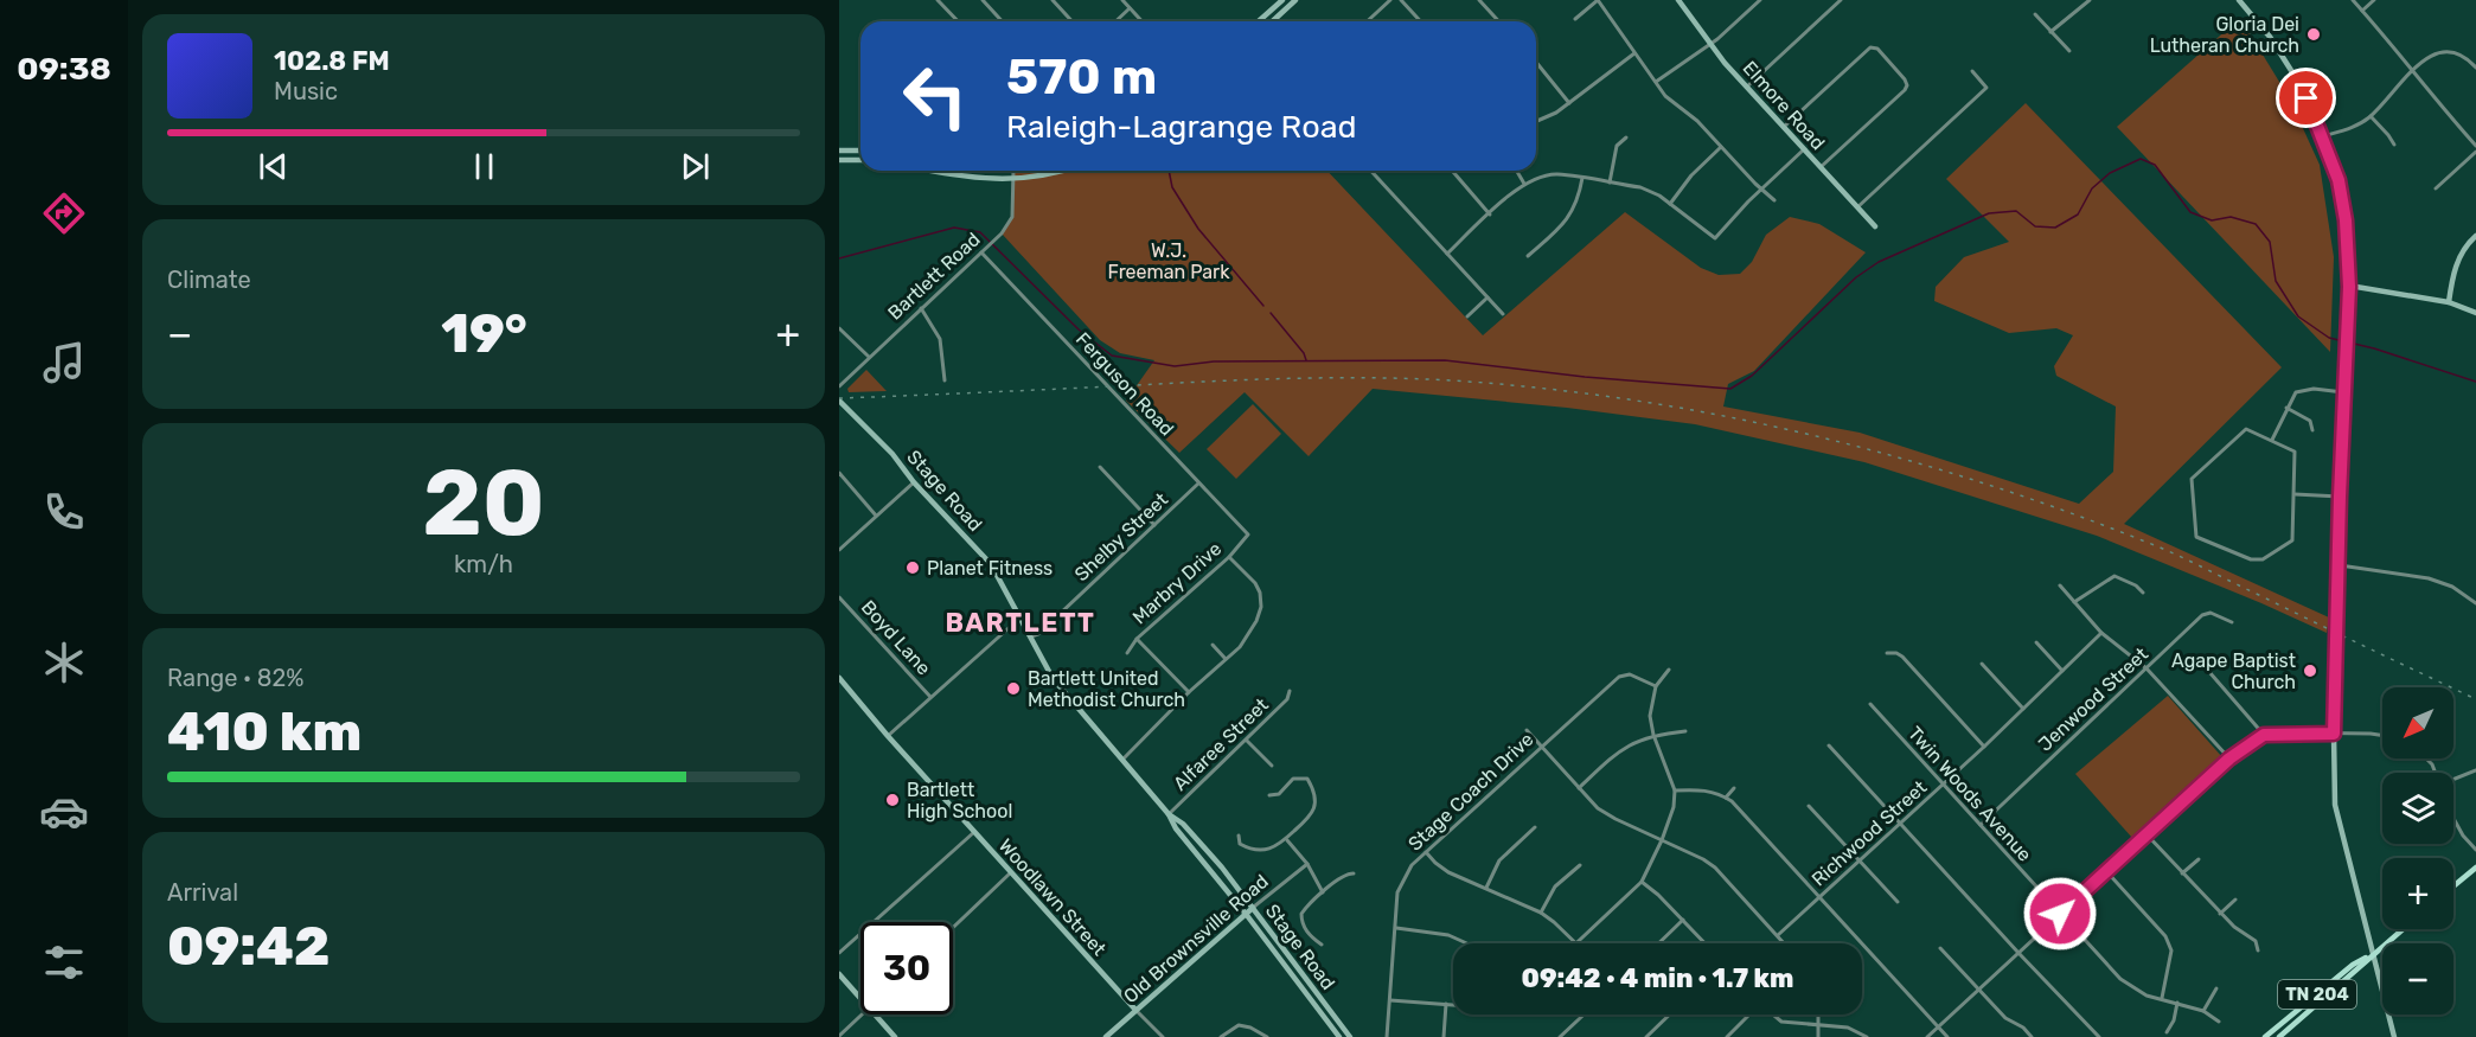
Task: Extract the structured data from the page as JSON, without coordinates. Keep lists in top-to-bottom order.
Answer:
{
  "streets": {
    "main road": [
      "Elmore Road",
      "Stage Road",
      "Woodlawn Street",
      "Old Brownsville Road",
      "TN 204"
    ],
    "street": [
      "Bartlett Road",
      "Ferguson Road",
      "Shelby Street",
      "Marbry Drive",
      "Boyd Lane",
      "Jenwood Street",
      "Alfaree Street",
      "Stage Coach Drive",
      "Twin Woods Avenue",
      "Richwood Street"
    ]
  },
  "crossings": [
    ["Bartlett Road", "Ferguson Road"],
    ["Ferguson Road", "Shelby Street"],
    ["Ferguson Road", "Marbry Drive"],
    ["Stage Road", "Shelby Street"],
    ["Stage Road", "Alfaree Street"],
    ["Stage Road", "Old Brownsville Road"],
    ["Jenwood Street", "Twin Woods Avenue"],
    ["Twin Woods Avenue", "Richwood Street"],
    ["Woodlawn Street", "Old Brownsville Road"]
  ],
  "districts": ["BARTLETT"],
  "parks": ["W.J. Freeman Park"],
  "places": [
    "Gloria Dei Lutheran Church",
    "Planet Fitness",
    "Agape Baptist Church",
    "Bartlett United Methodist Church",
    "Bartlett High School"
  ],
  "north": "bottom left",
  "page": {
    "tabs": "09:38",
    "turn": ["570 m", "Raleigh-Lagrange Road"],
    "song": ["102.8 FM", "Music"],
    "tile": [
      "Climate",
      ["20", "km/h"],
      ["Range · 82%", "410 km"],
      ["Arrival", "09:42"]
    ],
    "heat": ["−", "19°", "+"],
    "map_buttons": ["+", "−"],
    "limit": "30",
    "trip": "09:42 · 4 min · 1.7 km"
  }
}
